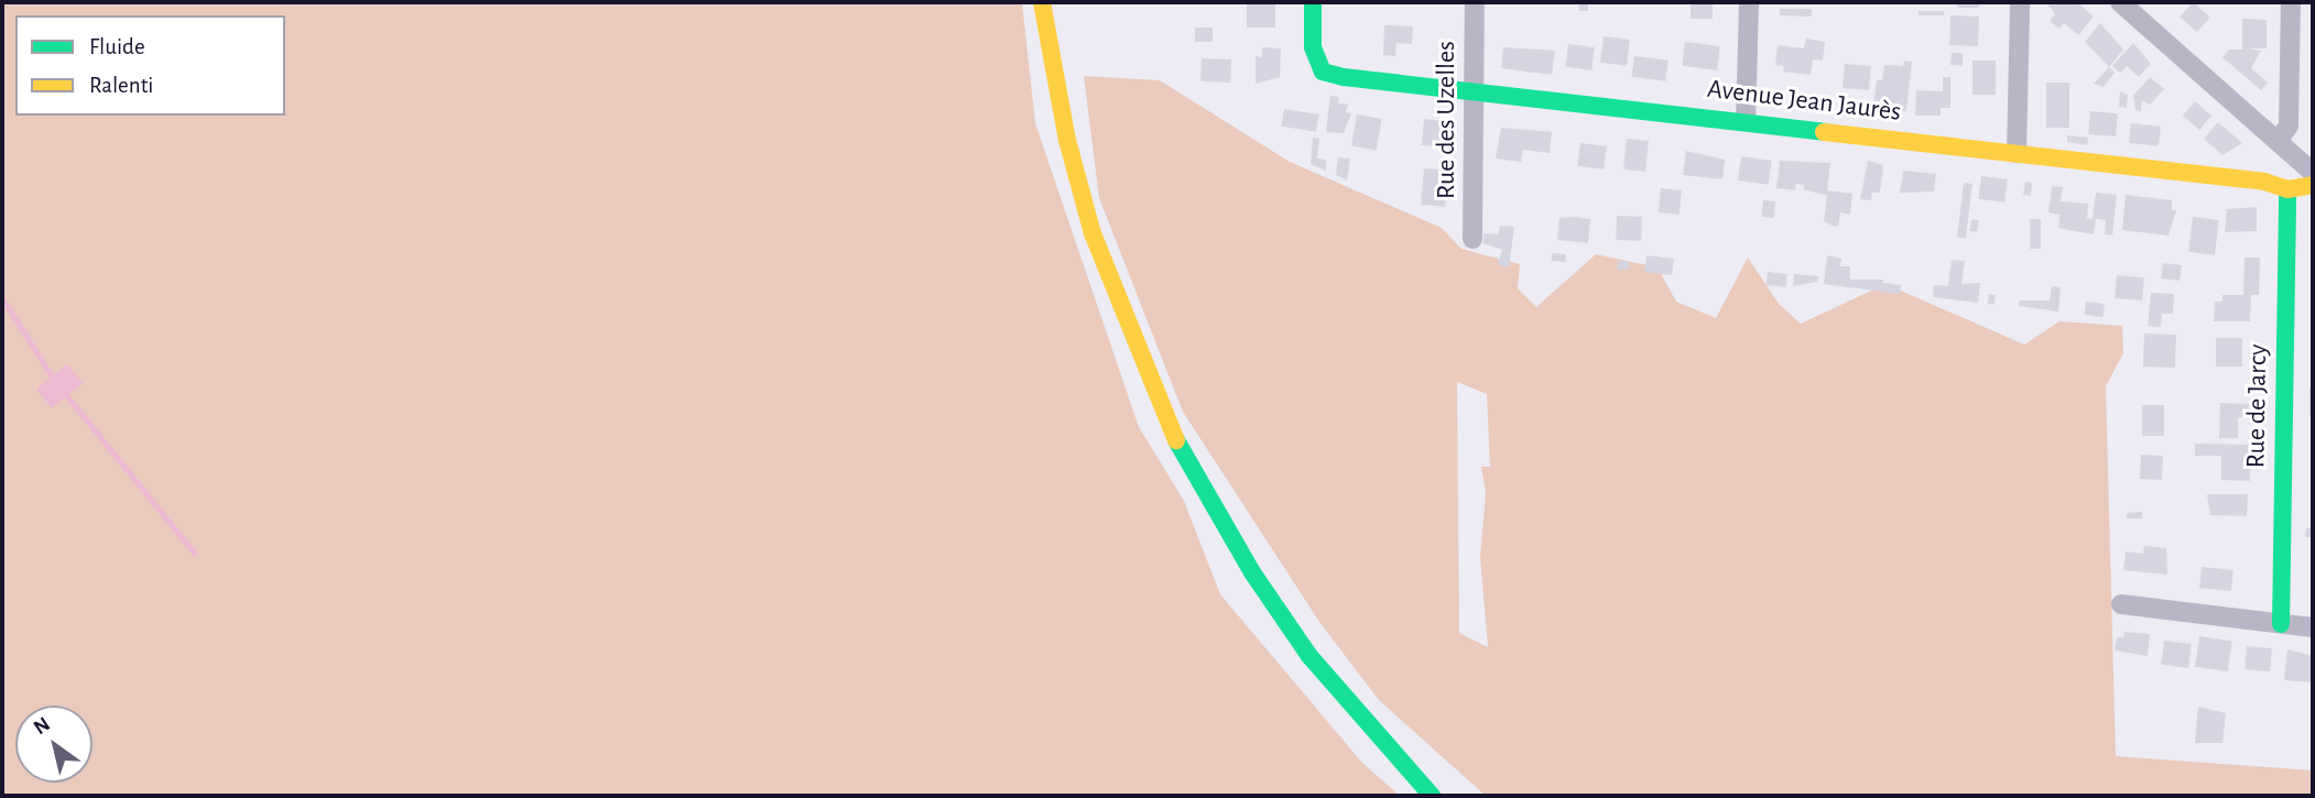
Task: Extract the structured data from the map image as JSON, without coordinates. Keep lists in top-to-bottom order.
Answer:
{
  "streets": {
    "street": ["Avenue Jean Jaurès", "Rue des Uzelles", "Rue de Jarcy"]
  },
  "crossings": [
    ["Avenue Jean Jaurès", "Rue des Uzelles"],
    ["Avenue Jean Jaurès", "Rue de Jarcy"]
  ],
  "legend": ["Fluide", "Ralenti"],
  "north": "top left"
}
